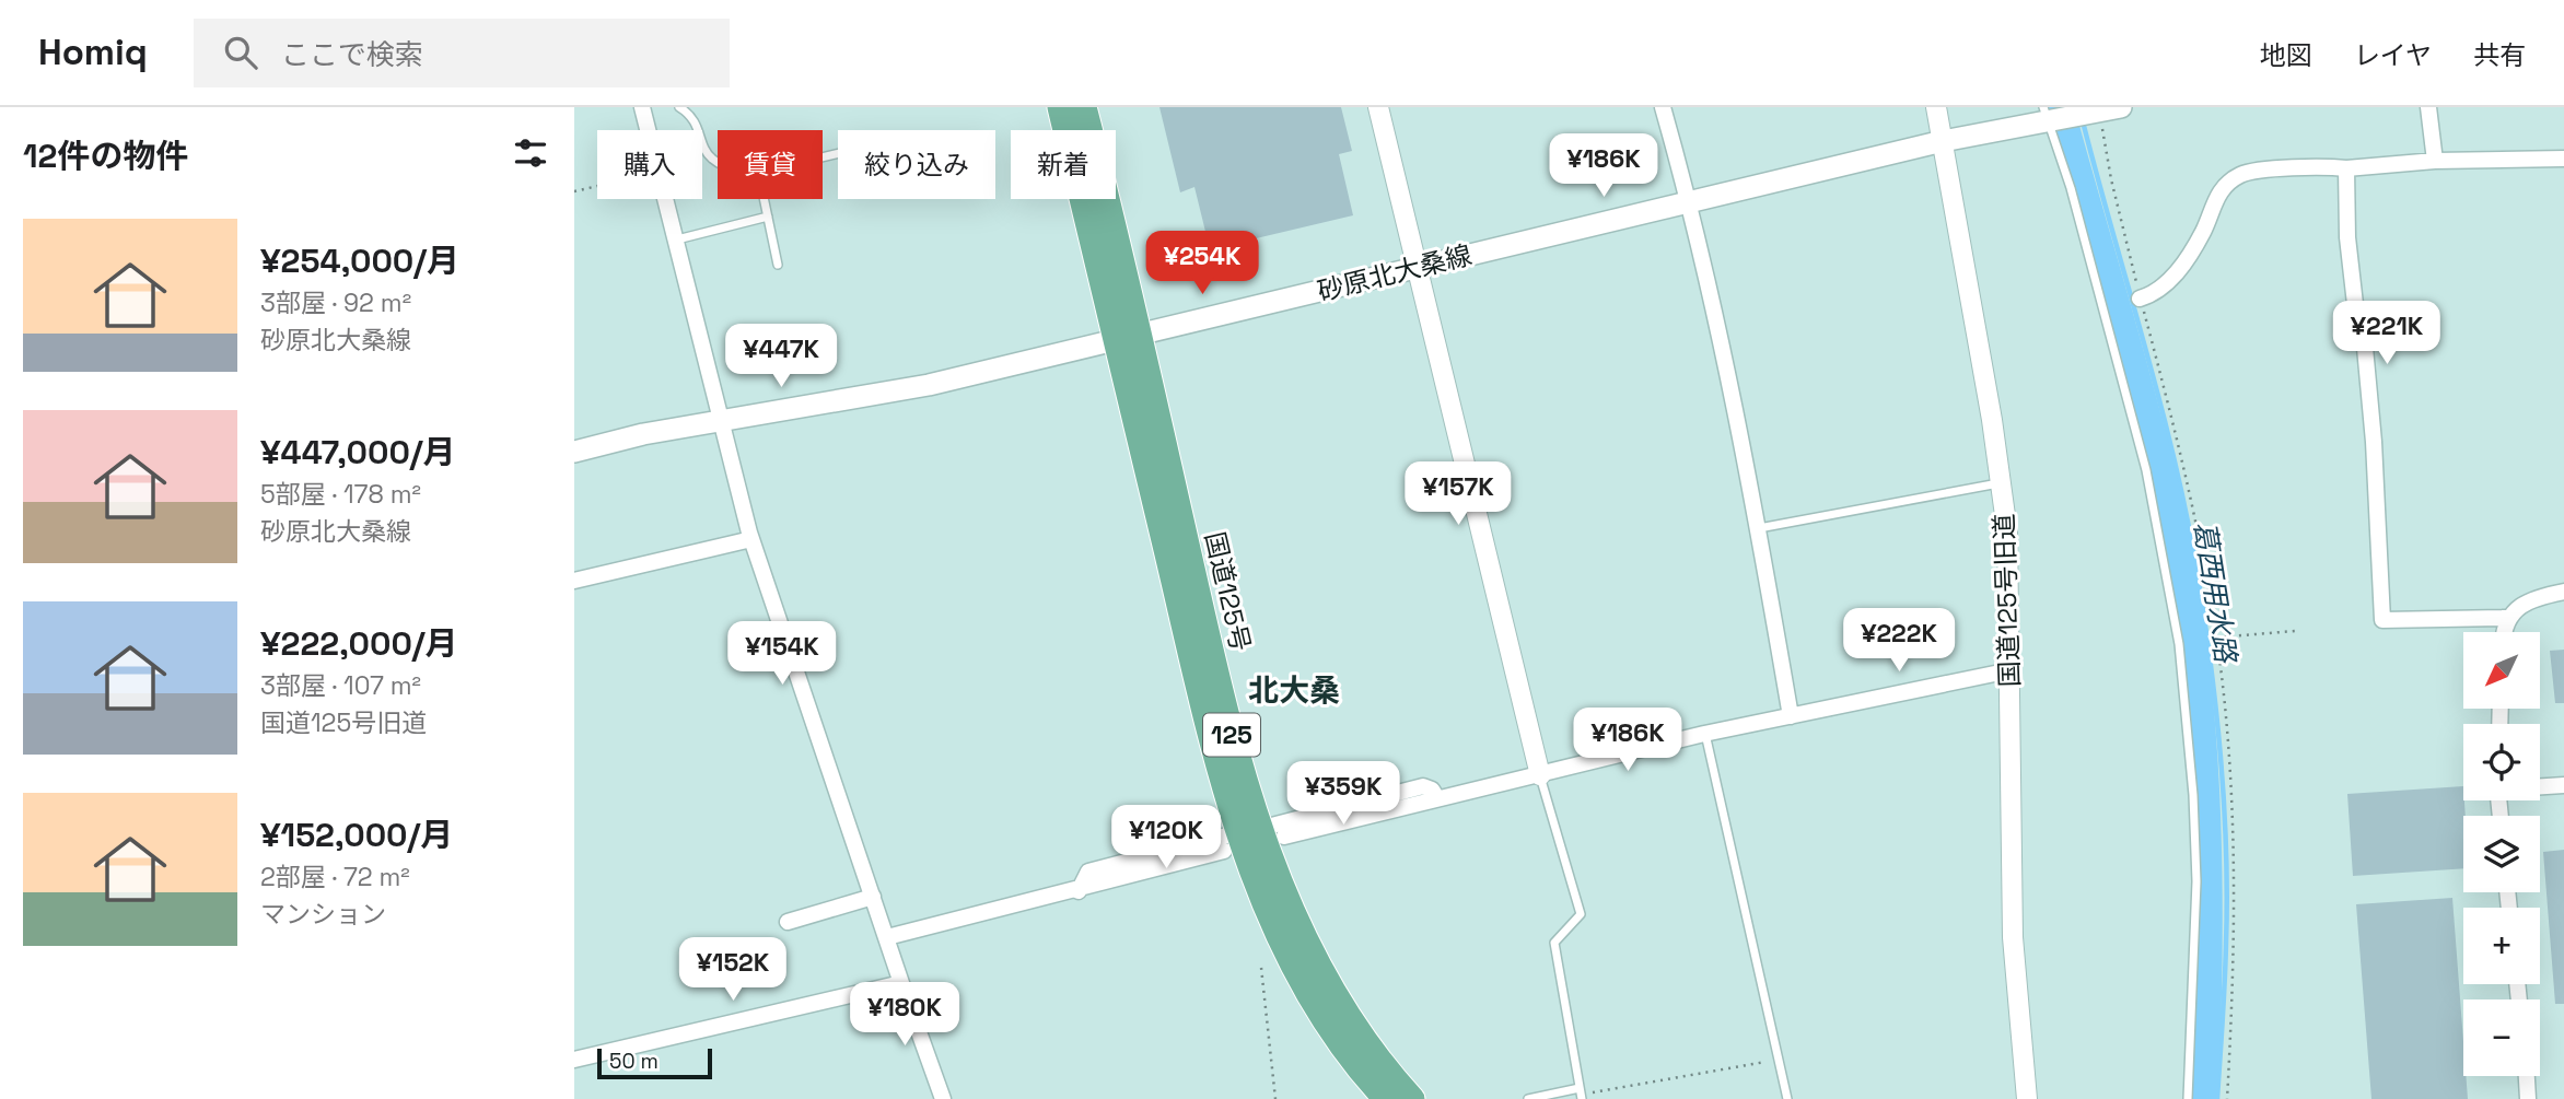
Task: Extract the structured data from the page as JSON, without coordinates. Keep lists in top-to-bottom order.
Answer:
{
  "streets": {
    "highway": ["国道125号", "125"],
    "main road": ["砂原北大桑線"],
    "street": ["国道125号旧道"]
  },
  "crossings": [
    ["砂原北大桑線", "国道125号"],
    ["砂原北大桑線", "国道125号旧道"]
  ],
  "districts": ["北大桑"],
  "water": ["葛西用水路"],
  "scale_bar": "50 m",
  "north": "bottom left",
  "page": {
    "header": "Homiq",
    "search": "ここで検索",
    "nav": ["地図", "レイヤ", "共有"],
    "heading": "12件の物件",
    "chip": [
      "購入",
      "賃貸",
      "絞り込み",
      "新着"
    ],
    "price": [
      "¥186K",
      "¥254K",
      "¥221K",
      "¥447K",
      "¥157K",
      "¥222K",
      "¥154K",
      "¥186K",
      "¥359K",
      "¥120K",
      "¥152K",
      "¥180K"
    ],
    "list": [
      {
        "name": "¥254,000/月",
        "note": "3部屋 · 92 m² · 砂原北大桑線"
      },
      {
        "name": "¥447,000/月",
        "note": "5部屋 · 178 m² · 砂原北大桑線"
      },
      {
        "name": "¥222,000/月",
        "note": "3部屋 · 107 m² · 国道125号旧道"
      },
      {
        "name": "¥152,000/月",
        "note": "2部屋 · 72 m² · マンション"
      }
    ],
    "map_buttons": ["+", "−"],
    "scale": "50 m"
  }
}
